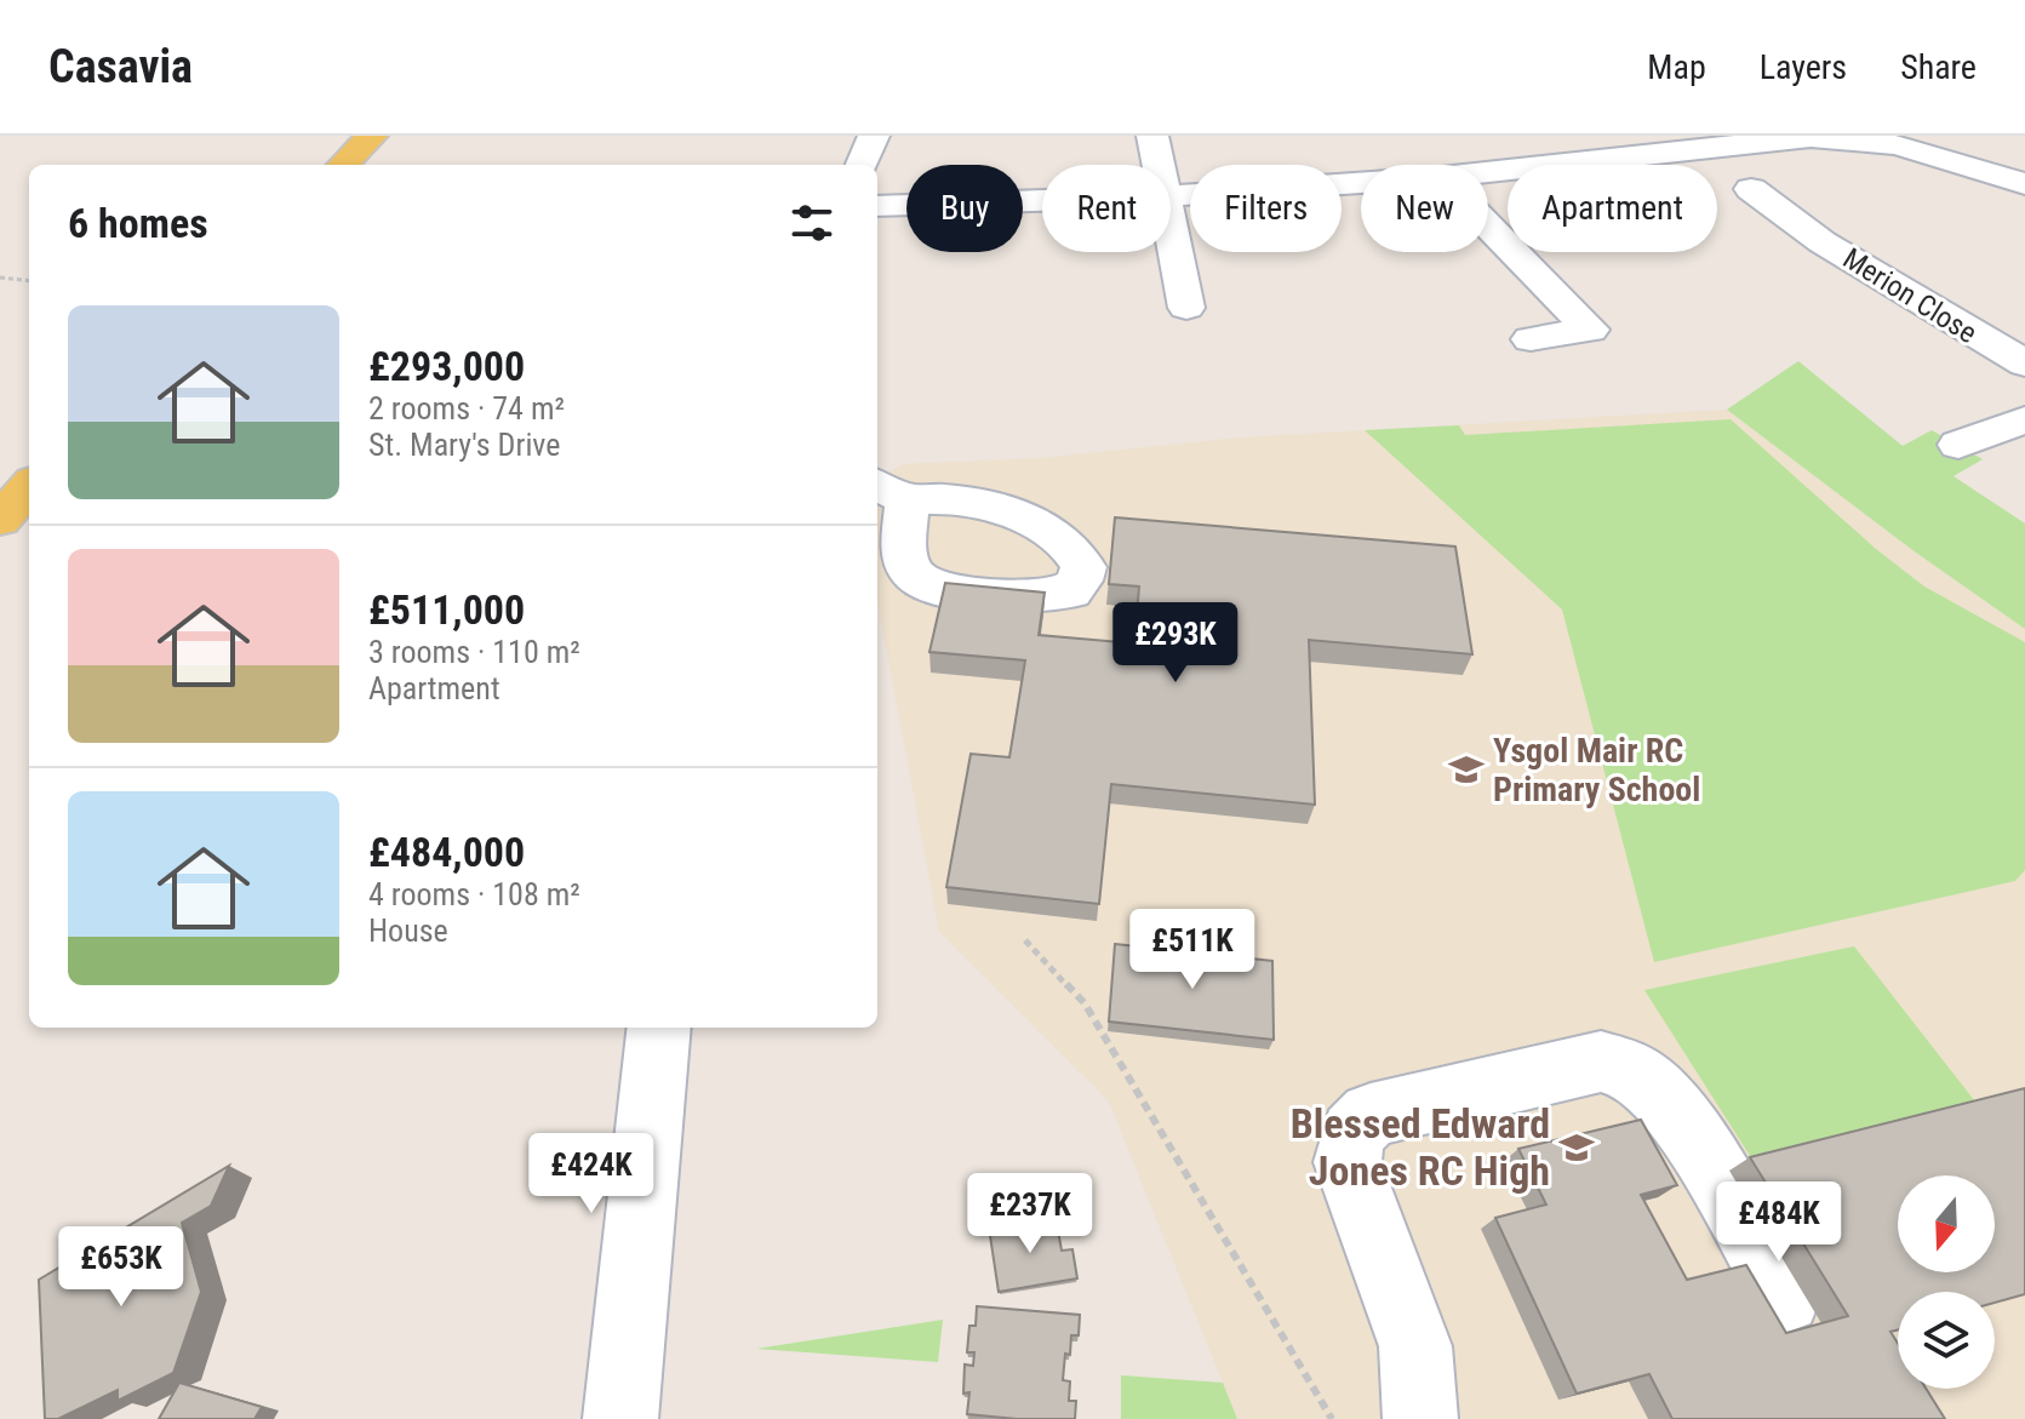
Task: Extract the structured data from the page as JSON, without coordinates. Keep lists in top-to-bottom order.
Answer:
{
  "streets": {
    "street": ["Merion Close"]
  },
  "places": {
    "school or university": ["Ysgol Mair RC Primary School", "Blessed Edward Jones RC High"]
  },
  "north": "bottom",
  "page": {
    "header": "Casavia",
    "nav": ["Map", "Layers", "Share"],
    "chip": [
      "Buy",
      "Rent",
      "Filters",
      "New",
      "Apartment"
    ],
    "heading": "6 homes",
    "list": [
      {
        "name": "£293,000",
        "note": "2 rooms · 74 m² · St. Mary's Drive"
      },
      {
        "name": "£511,000",
        "note": "3 rooms · 110 m² · Apartment"
      },
      {
        "name": "£484,000",
        "note": "4 rooms · 108 m² · House"
      }
    ],
    "price": [
      "£293K",
      "£511K",
      "£424K",
      "£237K",
      "£484K",
      "£653K"
    ]
  }
}
